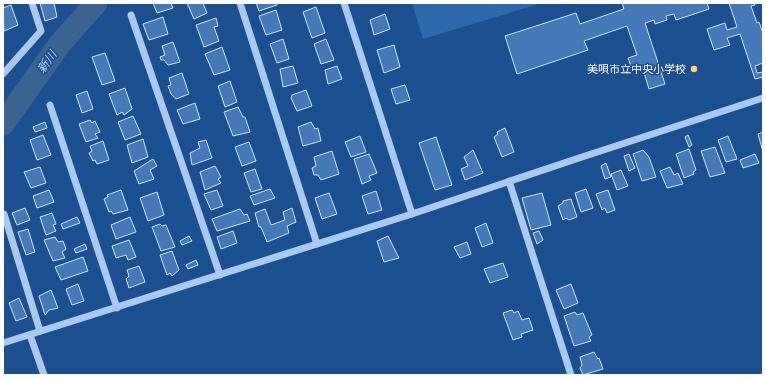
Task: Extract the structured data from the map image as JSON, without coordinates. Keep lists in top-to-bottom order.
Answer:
{
  "water": ["新川"],
  "places": ["美唄市立中央小学校"]
}
